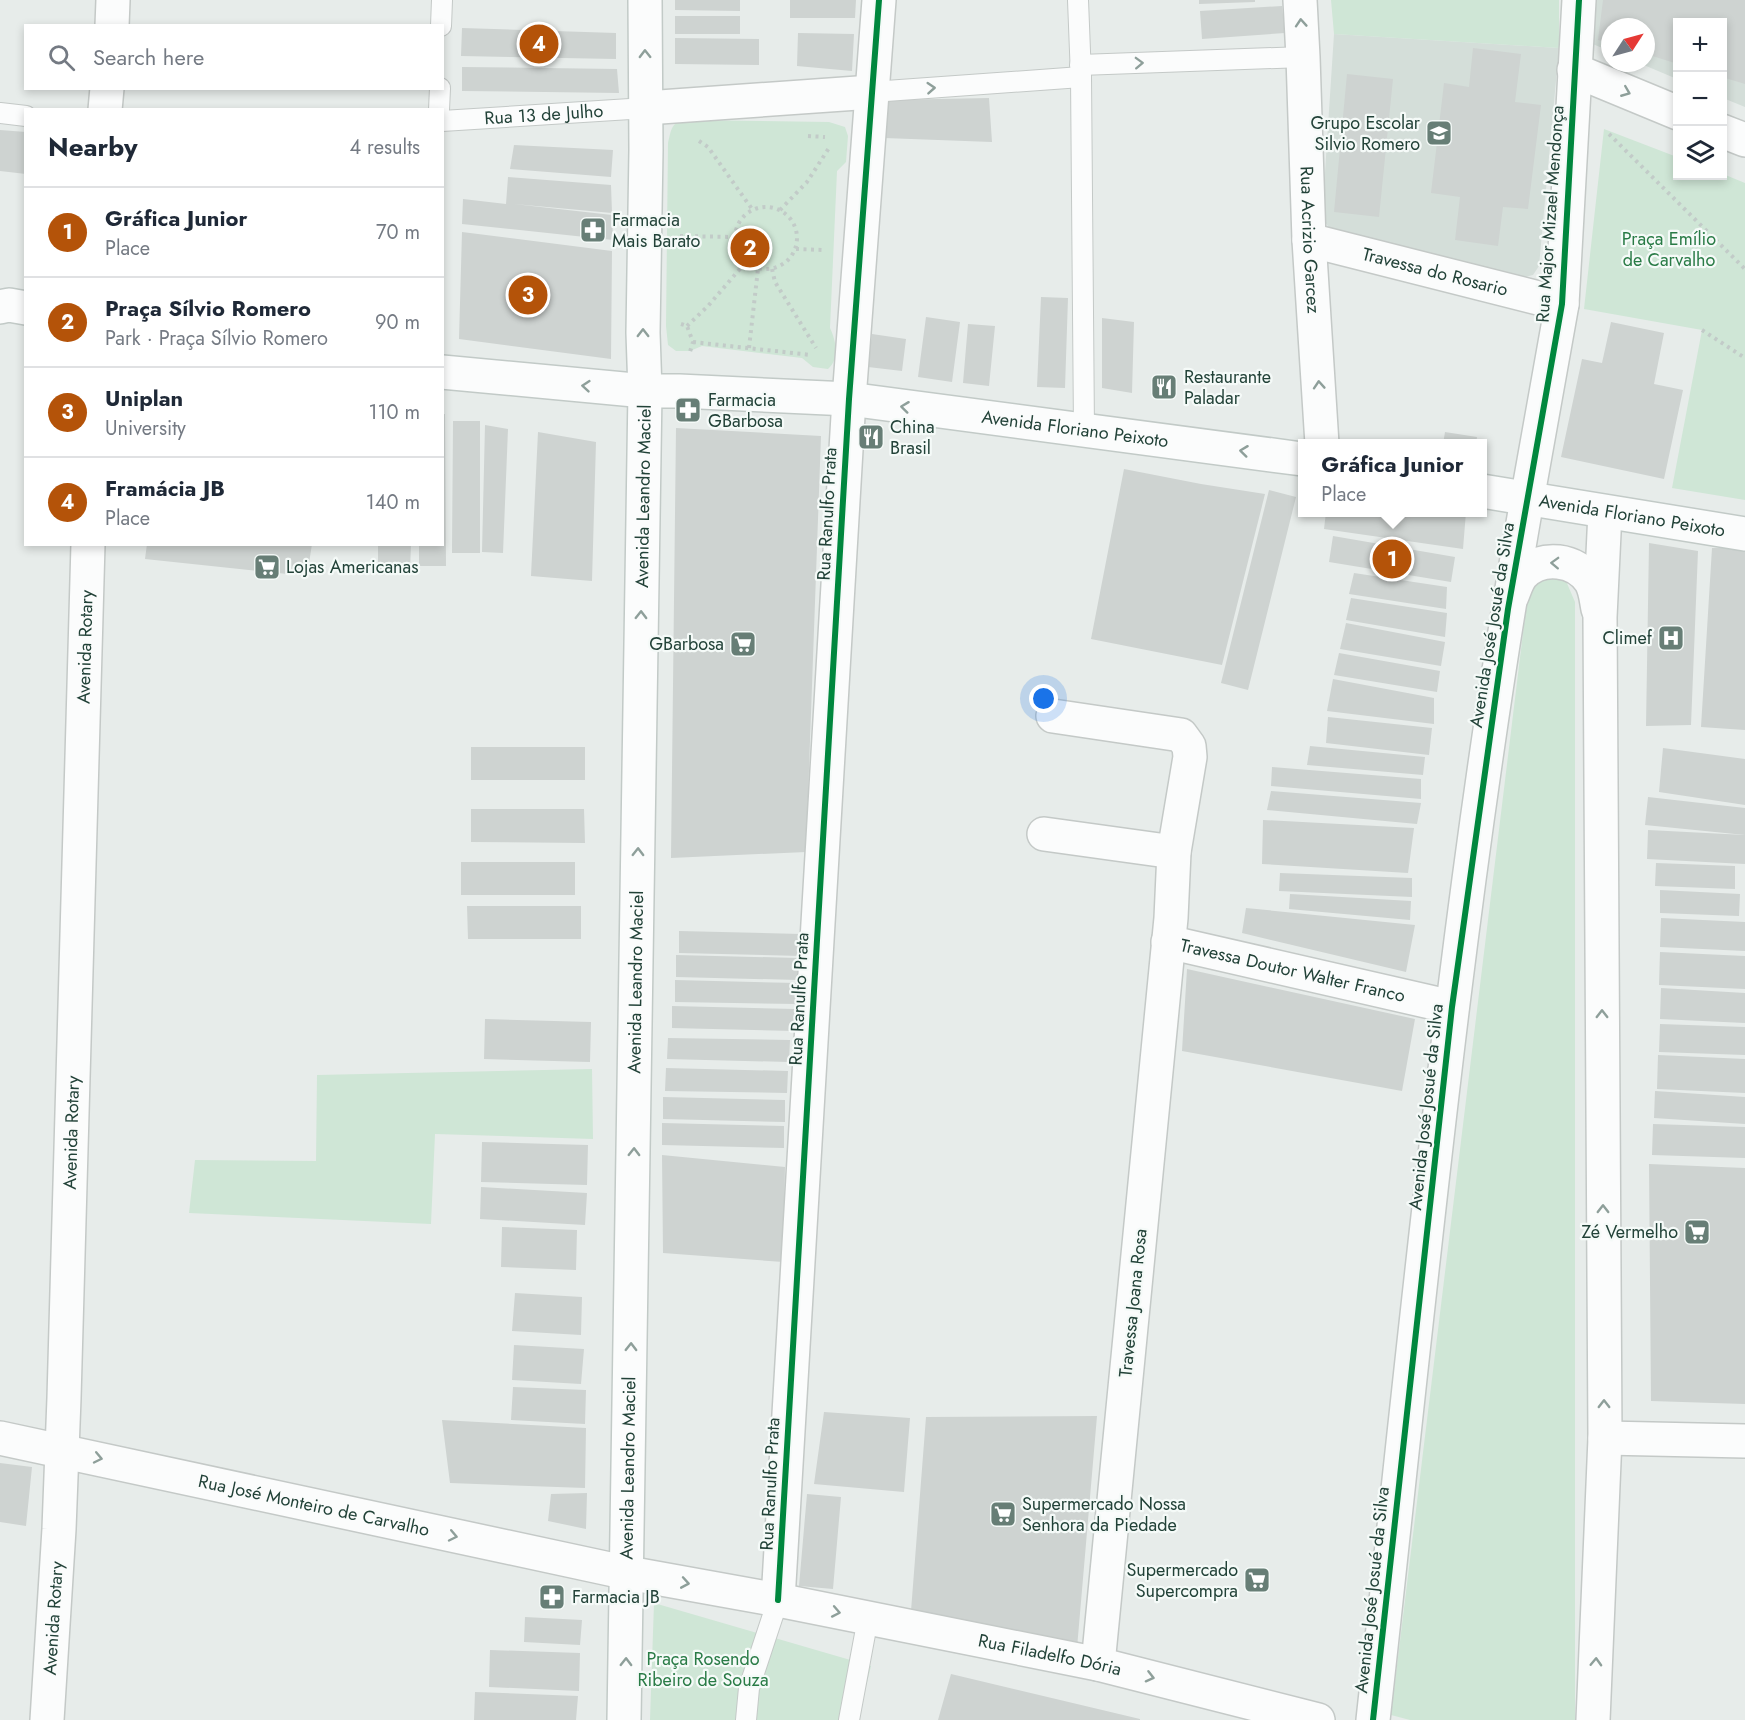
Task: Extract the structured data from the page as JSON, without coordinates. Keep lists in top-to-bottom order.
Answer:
{
  "streets": {
    "street": [
      "Rua Major Mizael Mendonça",
      "Rua Acrizio Garcez",
      "Travessa do Rosario",
      "Avenida Floriano Peixoto",
      "Avenida Leandro Maciel",
      "Rua Ranulfo Prata",
      "Avenida José Josué da Silva",
      "Avenida Rotary",
      "Travessa Doutor Walter Franco",
      "Travessa Joana Rosa",
      "Rua José Monteiro de Carvalho",
      "Rua Filadelfo Dória"
    ],
    "lane": ["Rua 13 de Julho"]
  },
  "crossings": [
    ["Rua 13 de Julho", "Avenida Leandro Maciel"],
    ["Rua Major Mizael Mendonça", "Travessa do Rosario"],
    ["Rua Major Mizael Mendonça", "Avenida Floriano Peixoto"],
    ["Rua Major Mizael Mendonça", "Avenida José Josué da Silva"],
    ["Rua Acrizio Garcez", "Travessa do Rosario"],
    ["Avenida Floriano Peixoto", "Avenida Leandro Maciel"],
    ["Avenida Floriano Peixoto", "Rua Ranulfo Prata"],
    ["Avenida Floriano Peixoto", "Avenida José Josué da Silva"],
    ["Avenida Leandro Maciel", "Rua José Monteiro de Carvalho"],
    ["Rua Ranulfo Prata", "Rua Filadelfo Dória"],
    ["Avenida José Josué da Silva", "Travessa Doutor Walter Franco"],
    ["Avenida Rotary", "Rua José Monteiro de Carvalho"],
    ["Travessa Doutor Walter Franco", "Travessa Joana Rosa"],
    ["Travessa Joana Rosa", "Rua Filadelfo Dória"]
  ],
  "one_way": [
    "Rua Acrizio Garcez",
    "Avenida Floriano Peixoto",
    "Avenida Leandro Maciel",
    "Rua José Monteiro de Carvalho",
    "Rua Filadelfo Dória"
  ],
  "parks": ["Praça Emílio de Carvalho", "Praça Rosendo Ribeiro de Souza"],
  "places": {
    "school or university": ["Grupo Escolar Silvio Romero"],
    "pharmacy": ["Farmacia Mais Barato", "Farmacia GBarbosa", "Farmacia JB"],
    "restaurant": ["Restaurante Paladar", "China Brasil"],
    "supermarket": [
      "Lojas Americanas",
      "GBarbosa",
      "Zé Vermelho",
      "Supermercado Nossa Senhora da Piedade",
      "Supermercado Supercompra"
    ],
    "hospital": ["Climef"]
  },
  "north": "top right",
  "page": {
    "map_buttons": ["+", "−"],
    "pins": [
      "4",
      "2",
      "3",
      "1"
    ],
    "search": "Search here",
    "heading": ["Nearby", "4 results"],
    "list": [
      {
        "mark": "1",
        "name": "Gráfica Junior",
        "note": "Place",
        "value": "70 m"
      },
      {
        "mark": "2",
        "name": "Praça Sílvio Romero",
        "note": "Park · Praça Sílvio Romero",
        "value": "90 m"
      },
      {
        "mark": "3",
        "name": "Uniplan",
        "note": "University",
        "value": "110 m"
      },
      {
        "mark": "4",
        "name": "Framácia JB",
        "note": "Place",
        "value": "140 m"
      }
    ],
    "popup": ["Gráfica Junior", "Place"]
  }
}
